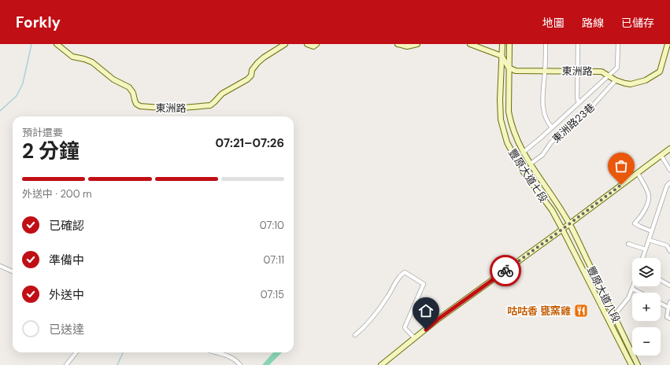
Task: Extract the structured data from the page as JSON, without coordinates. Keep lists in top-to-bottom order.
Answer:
{
  "streets": {
    "street": [
      "東洲路",
      "東洲路23巷",
      "豐原大道七段",
      "豐原大道八段"
    ]
  },
  "crossings": [
    ["東洲路", "東洲路23巷"],
    ["東洲路", "豐原大道七段"],
    ["東洲路23巷", "豐原大道七段"],
    ["豐原大道七段", "豐原大道八段"]
  ],
  "places": {
    "restaurant": ["咕咕香 甕窯雞"]
  },
  "page": {
    "header": "Forkly",
    "nav": ["地圖", "路線", "已儲存"],
    "heading": ["2 分鐘", "預計還要", "07:21–07:26"],
    "bar": "外送中 · 200 m",
    "list": [
      ["已確認", "07:10"],
      ["準備中", "07:11"],
      ["外送中", "07:15"],
      "已送達"
    ],
    "map_buttons": ["+", "−"]
  }
}
